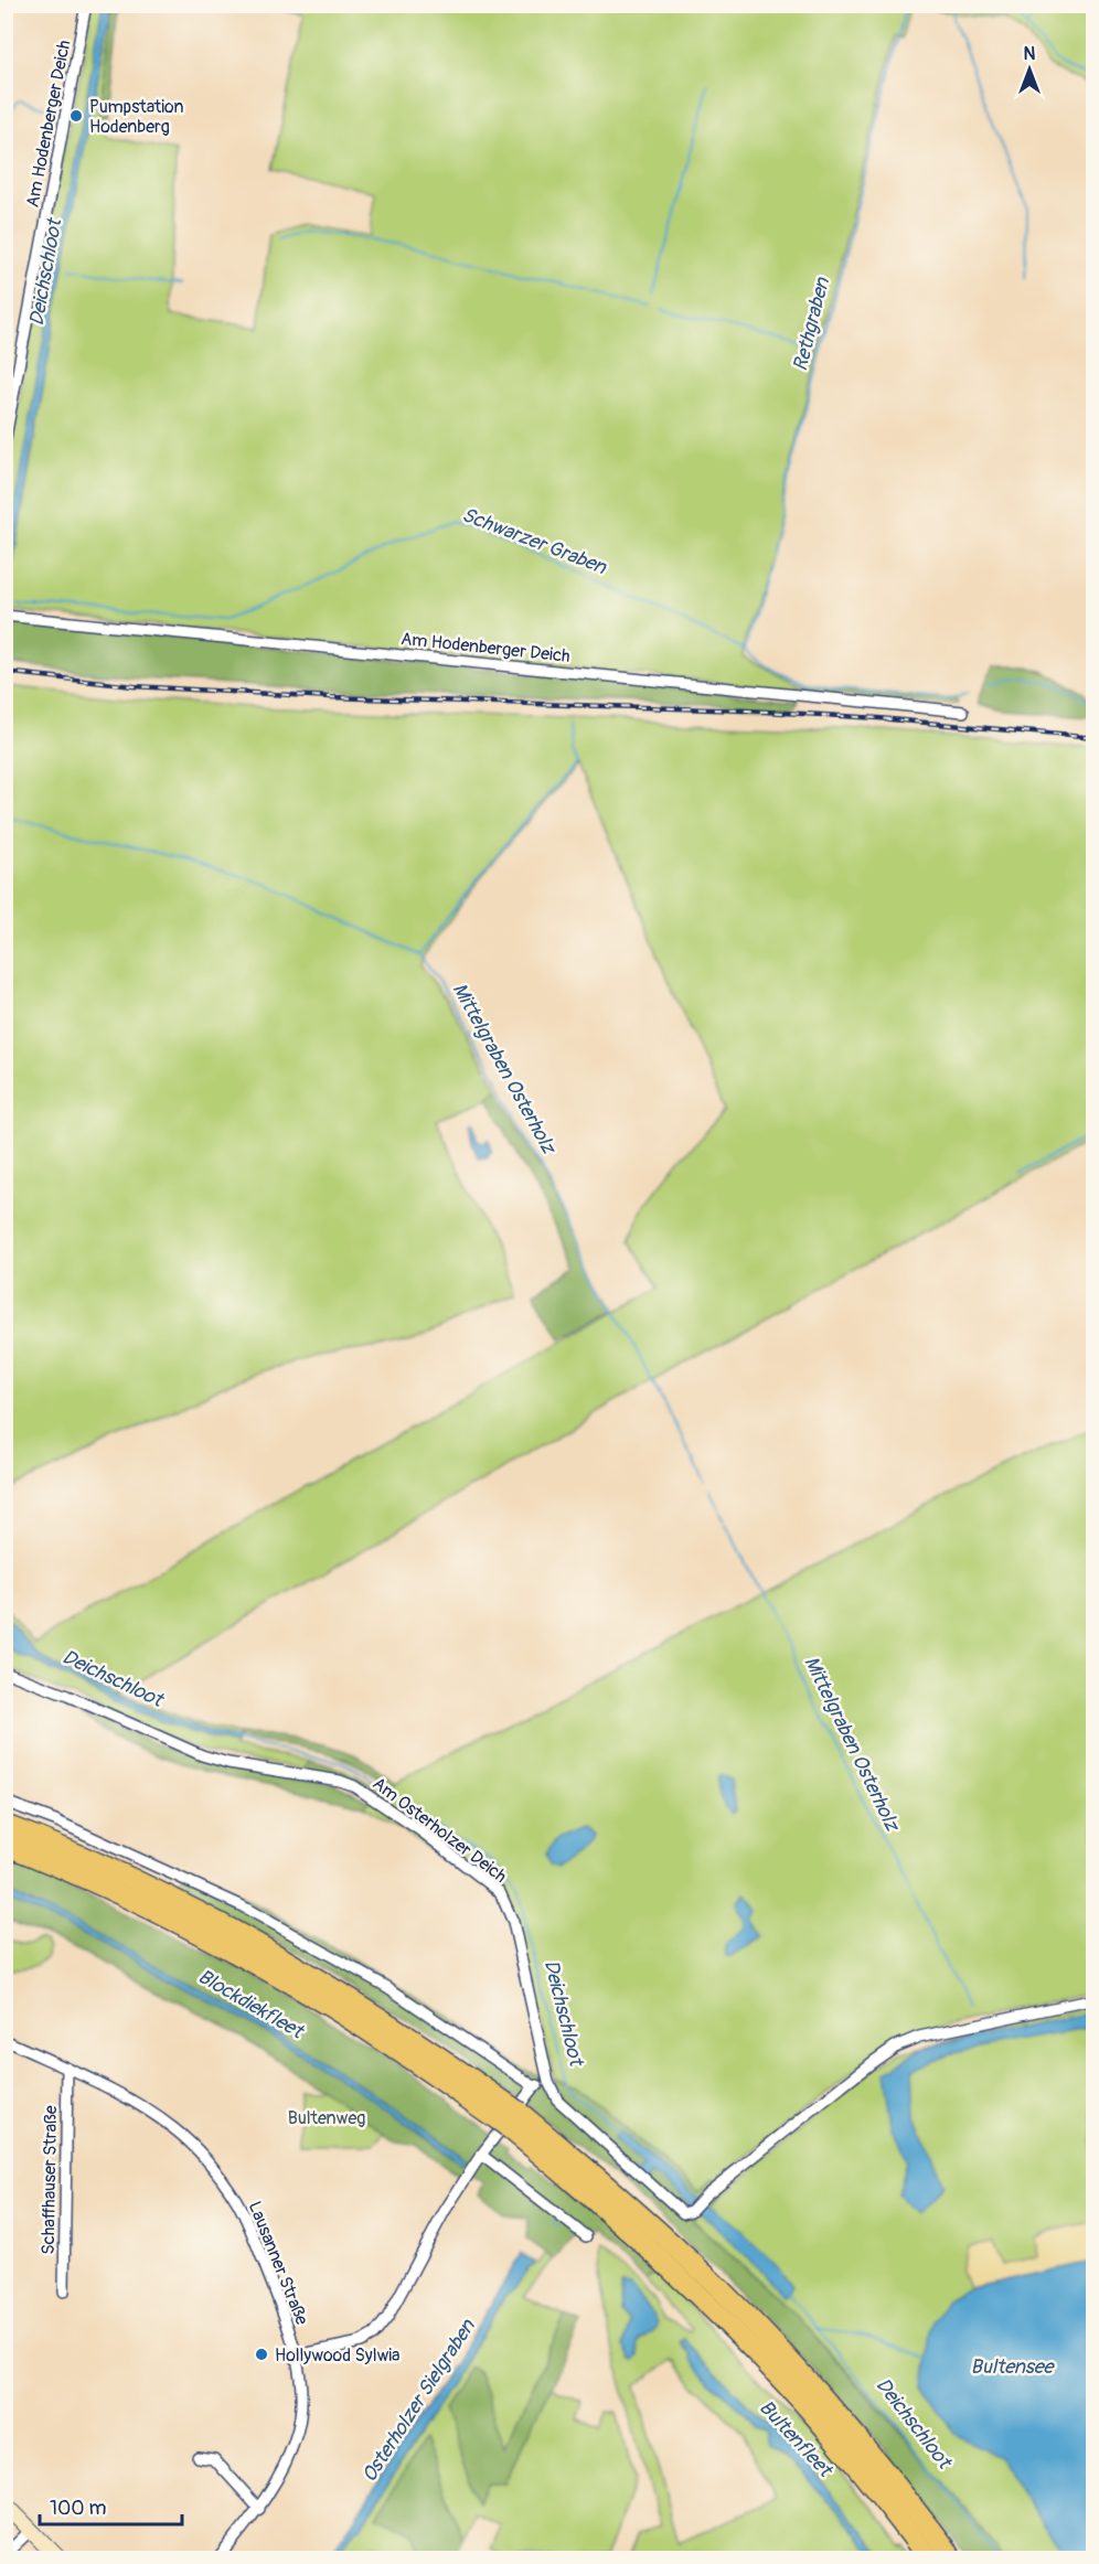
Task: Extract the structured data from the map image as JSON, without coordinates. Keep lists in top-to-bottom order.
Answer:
{
  "streets": {
    "street": [
      "Am Hodenberger Deich",
      "Am Osterholzer Deich",
      "Schaffhauser Straße",
      "Lausanner Straße"
    ]
  },
  "crossings": [
    ["Schaffhauser Straße", "Lausanner Straße"]
  ],
  "water": [
    "Deichschloot",
    "Rethgraben",
    "Schwarzer Graben",
    "Mittelgraben Osterholz",
    "Blockdiekfleet",
    "Bultensee",
    "Osterholzer Sielgraben",
    "Bultenfleet"
  ],
  "parks": ["Bultenweg"],
  "places": ["Pumpstation Hodenberg", "Hollywood Sylwia"],
  "scale_bar": "100 m",
  "north": "top"
}
